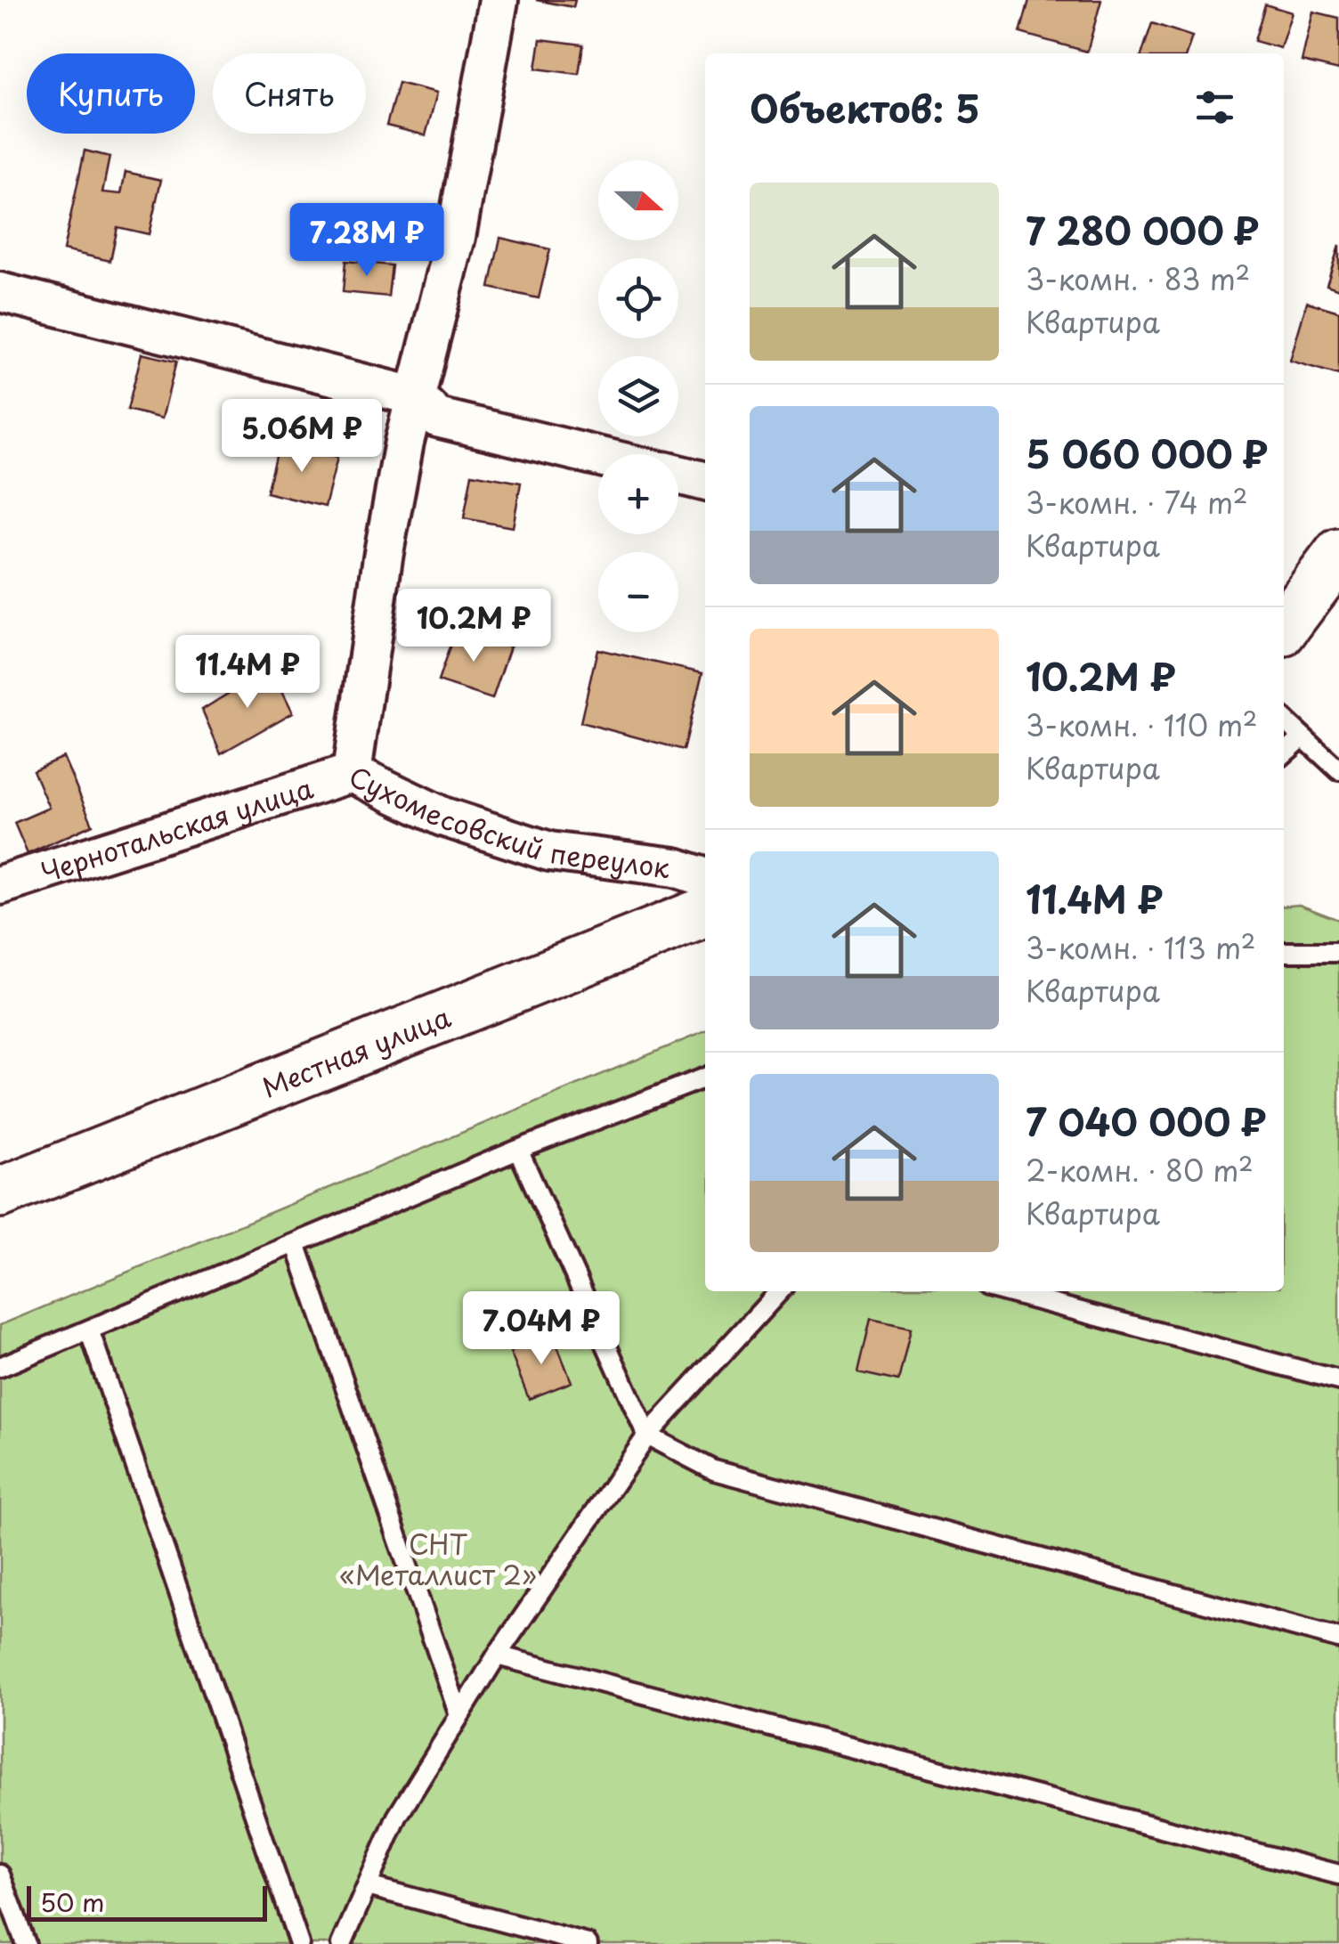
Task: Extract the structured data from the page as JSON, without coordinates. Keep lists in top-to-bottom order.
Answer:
{
  "streets": {
    "main road": ["Местная улица"],
    "street": ["Сухомесовский переулок", "Чернотальская улица"]
  },
  "crossings": [
    ["Сухомесовский переулок", "Чернотальская улица"]
  ],
  "parks": ["СНТ «Металлист 2»"],
  "scale_bar": "50 m",
  "north": "right",
  "page": {
    "chip": ["Купить", "Снять"],
    "heading": "Объектов: 5",
    "map_buttons": ["+", "−"],
    "list": [
      {
        "name": "7 280 000 ₽",
        "note": "3-комн. · 83 m² · Квартира"
      },
      {
        "name": "5 060 000 ₽",
        "note": "3-комн. · 74 m² · Квартира"
      },
      {
        "name": "10.2M ₽",
        "note": "3-комн. · 110 m² · Квартира"
      },
      {
        "name": "11.4M ₽",
        "note": "3-комн. · 113 m² · Квартира"
      },
      {
        "name": "7 040 000 ₽",
        "note": "2-комн. · 80 m² · Квартира"
      }
    ],
    "price": [
      "7.28M ₽",
      "5.06M ₽",
      "10.2M ₽",
      "11.4M ₽",
      "7.04M ₽"
    ],
    "scale": "50 m"
  }
}
